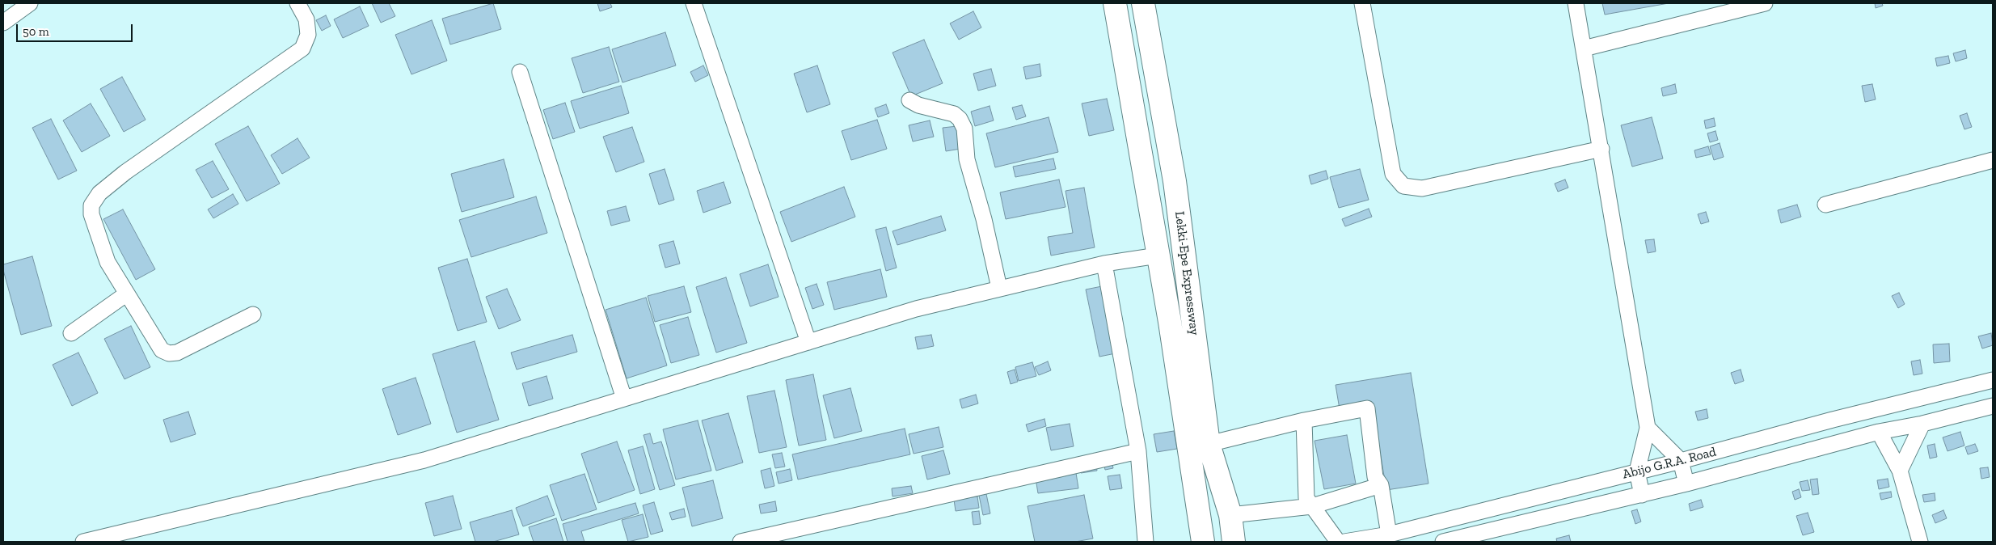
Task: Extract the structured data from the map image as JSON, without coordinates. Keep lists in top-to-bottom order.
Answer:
{
  "streets": {
    "highway": ["Lekki-Epe Expressway"],
    "street": ["Abijo G.R.A. Road"]
  },
  "scale_bar": "50 m"
}
